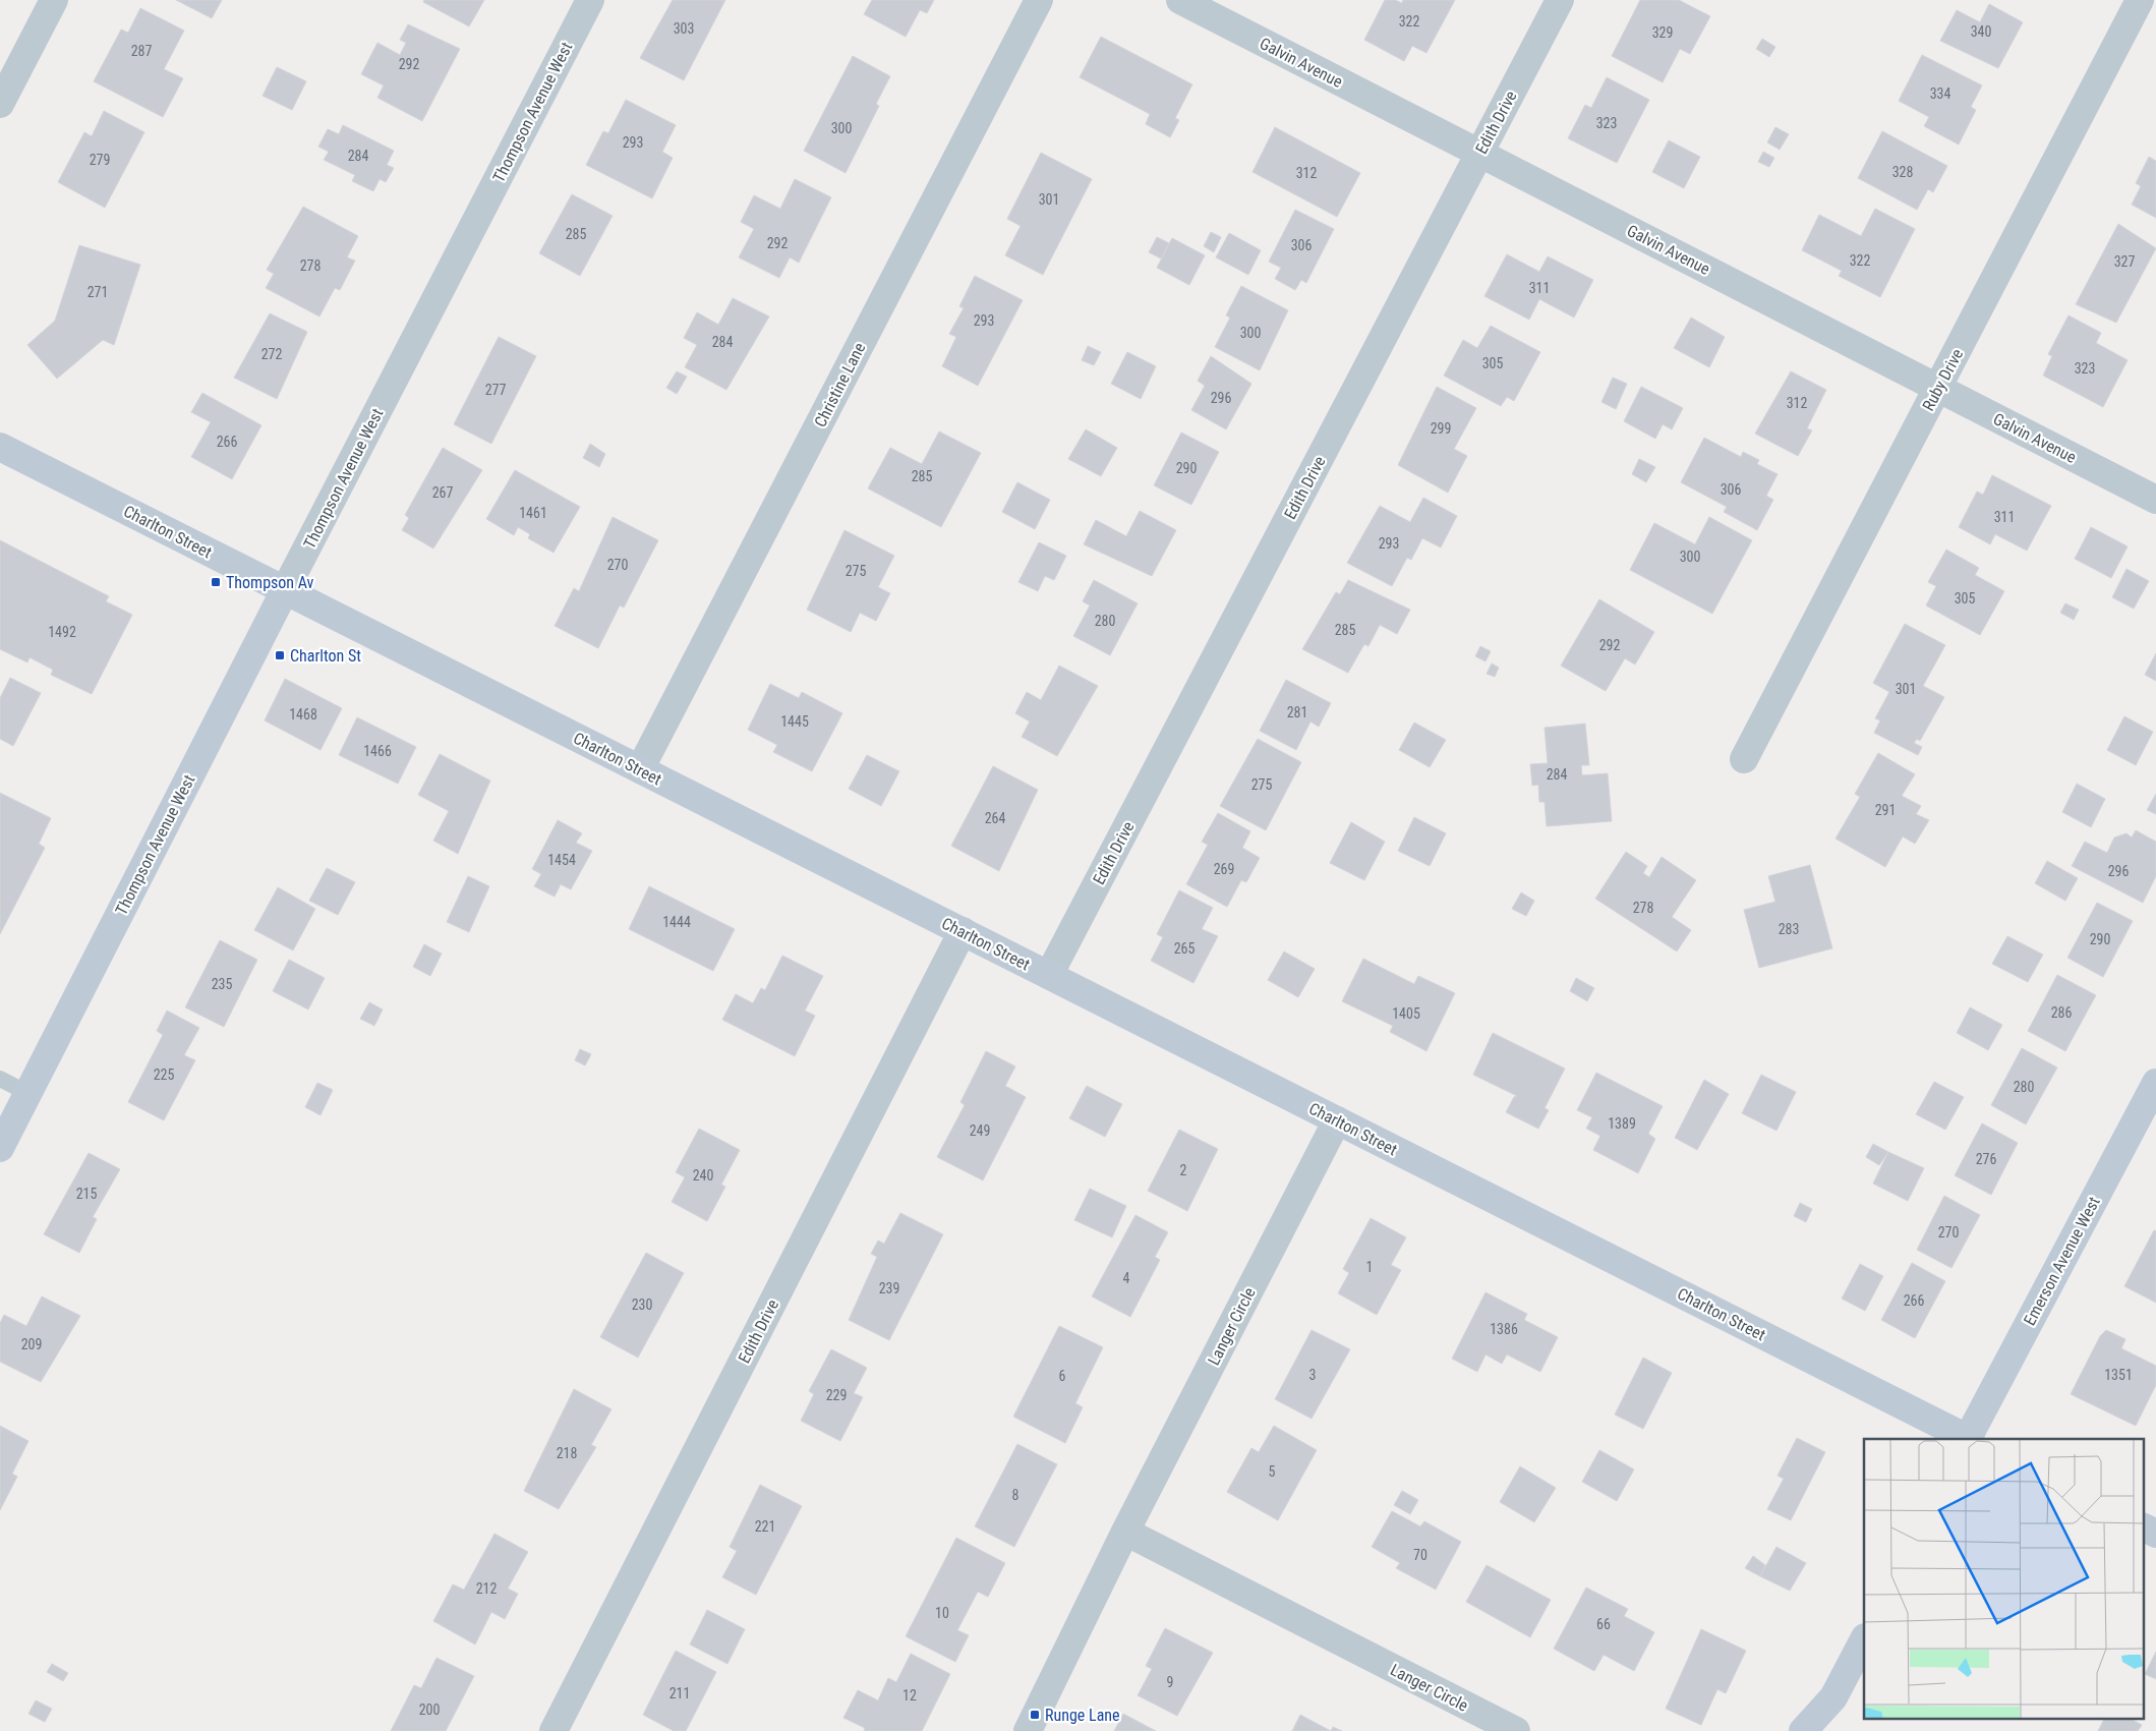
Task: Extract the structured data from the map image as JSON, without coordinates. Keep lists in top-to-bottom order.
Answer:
{
  "streets": {
    "street": [
      "Galvin Avenue",
      "Thompson Avenue West",
      "Edith Drive",
      "Ruby Drive",
      "Christine Lane",
      "Charlton Street",
      "Emerson Avenue West",
      "Langer Circle"
    ]
  },
  "crossings": [
    ["Galvin Avenue", "Edith Drive"],
    ["Galvin Avenue", "Ruby Drive"],
    ["Thompson Avenue West", "Charlton Street"],
    ["Edith Drive", "Charlton Street"],
    ["Christine Lane", "Charlton Street"],
    ["Charlton Street", "Emerson Avenue West"],
    ["Charlton Street", "Langer Circle"]
  ],
  "places": {
    "transit": ["Thompson Av", "Charlton St", "Runge Lane"]
  },
  "house_numbers": [
    "322",
    "303",
    "340",
    "329",
    "287",
    "292",
    "334",
    "323",
    "300",
    "293",
    "284",
    "279",
    "328",
    "312",
    "301",
    "285",
    "292",
    "306",
    "322",
    "327",
    "278",
    "311",
    "271",
    "293",
    "300",
    "284",
    "272",
    "305",
    "323",
    "277",
    "296",
    "312",
    "299",
    "266",
    "290",
    "285",
    "306",
    "267",
    "1461",
    "311",
    "293",
    "300",
    "270",
    "275",
    "305",
    "280",
    "285",
    "1492",
    "292",
    "301",
    "281",
    "1468",
    "1445",
    "1466",
    "284",
    "275",
    "291",
    "264",
    "1454",
    "269",
    "296",
    "278",
    "1444",
    "283",
    "290",
    "265",
    "235",
    "286",
    "1405",
    "225",
    "280",
    "1389",
    "249",
    "276",
    "2",
    "240",
    "215",
    "270",
    "1",
    "4",
    "239",
    "266",
    "230",
    "1386",
    "209",
    "3",
    "1351",
    "6",
    "229",
    "218",
    "5",
    "8",
    "221",
    "70",
    "212",
    "10",
    "66",
    "9",
    "211",
    "12",
    "200"
  ]
}
